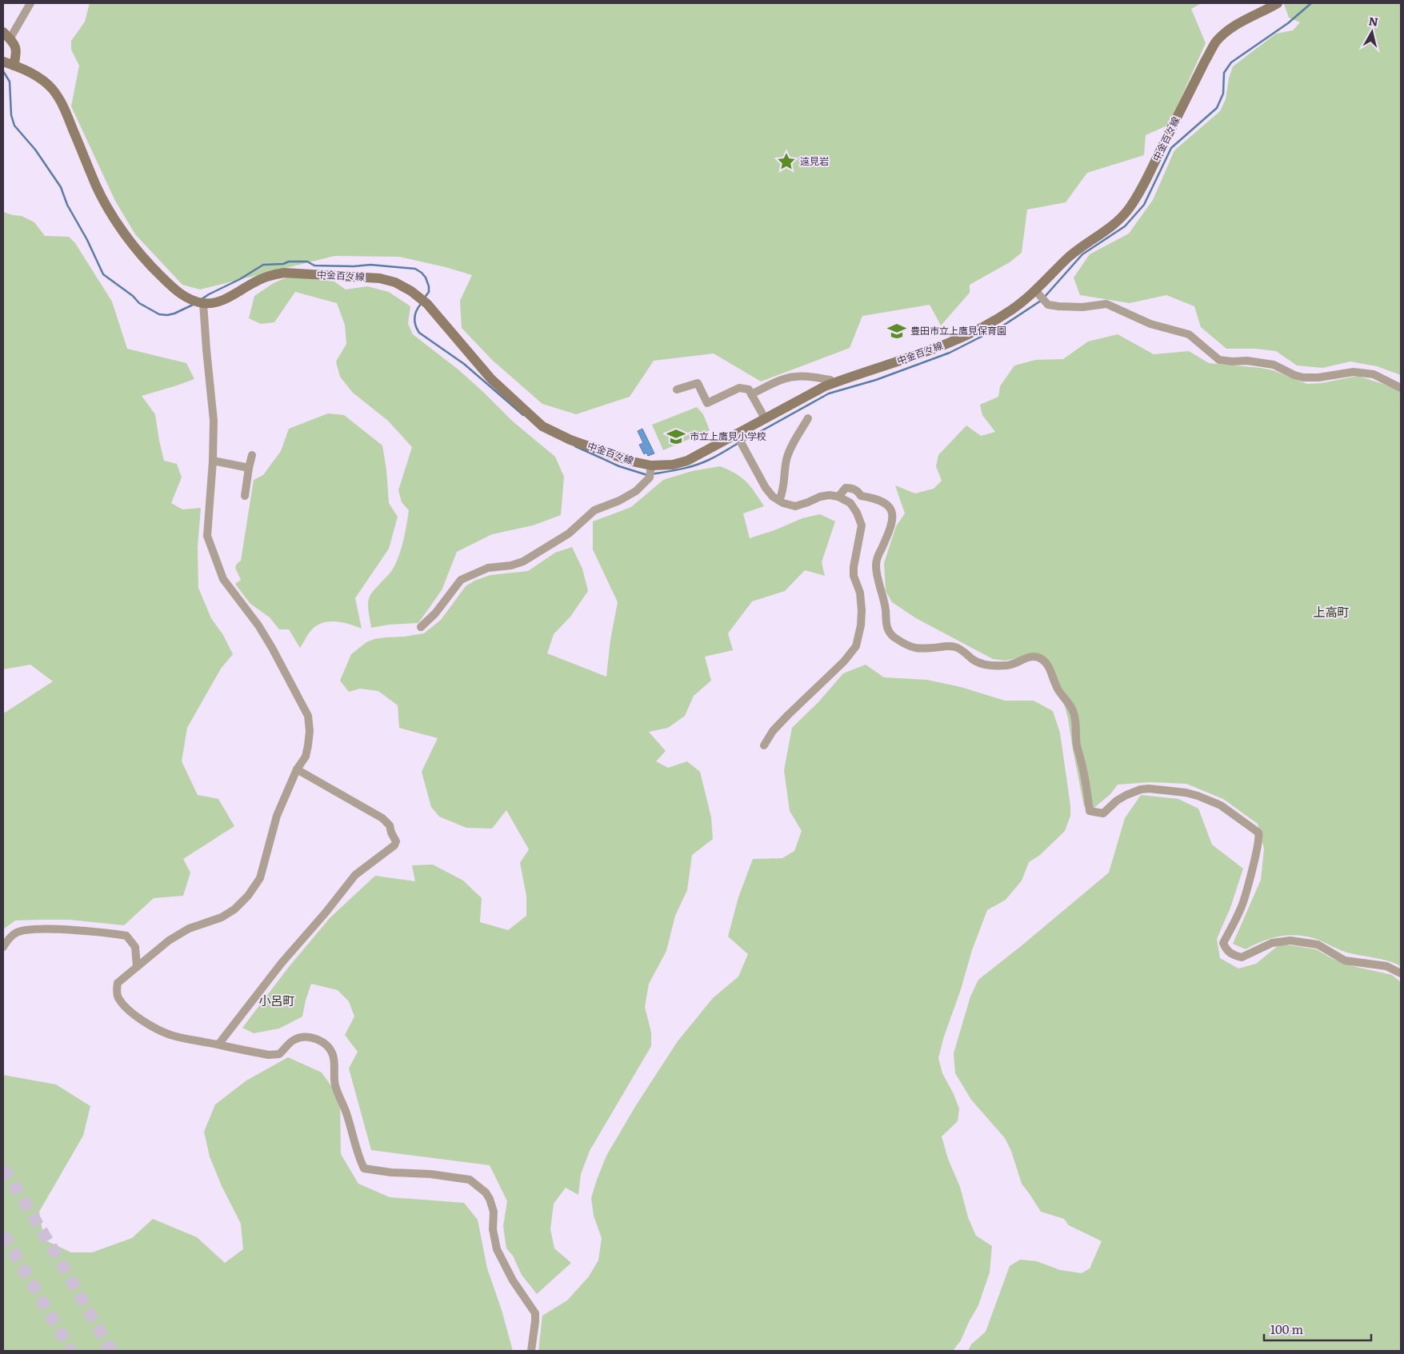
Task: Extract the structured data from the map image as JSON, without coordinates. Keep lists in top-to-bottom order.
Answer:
{
  "streets": {
    "main road": ["中金百々線"]
  },
  "districts": ["上高町", "小呂町"],
  "places": {
    "place": ["遠見岩"],
    "school or university": ["豊田市立上鷹見保育園", "市立上鷹見小学校"]
  },
  "scale_bar": "100 m",
  "north": "top"
}
